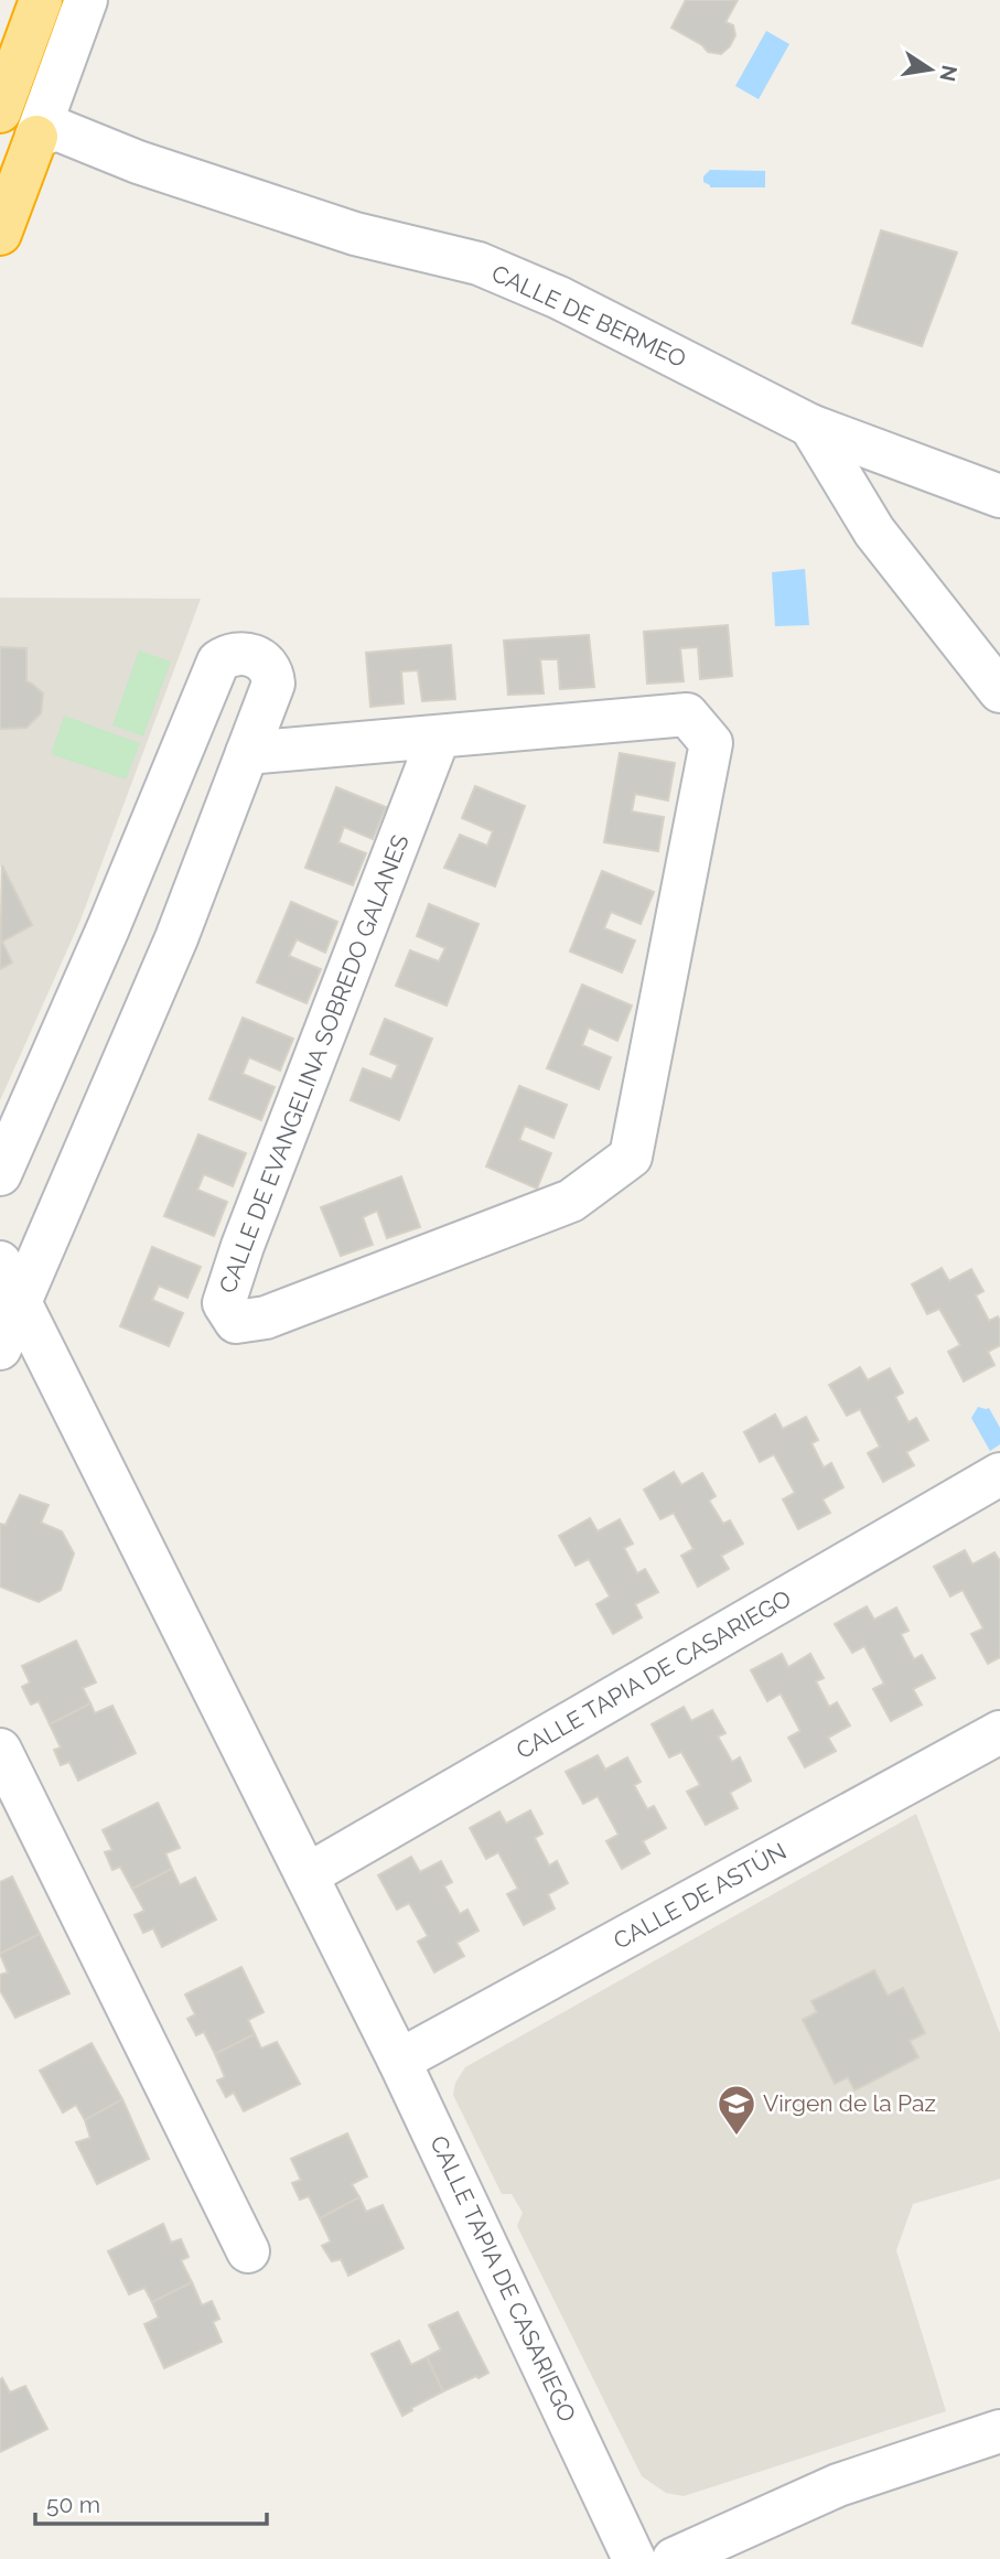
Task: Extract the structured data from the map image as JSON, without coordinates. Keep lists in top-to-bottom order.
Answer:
{
  "streets": {
    "street": [
      "CALLE DE BERMEO",
      "CALLE DE EVANGELINA SOBREDO GALANES",
      "CALLE TAPIA DE CASARIEGO",
      "CALLE DE ASTÚN"
    ]
  },
  "crossings": [
    ["CALLE TAPIA DE CASARIEGO", "CALLE DE ASTÚN"]
  ],
  "places": {
    "school or university": ["Virgen de la Paz"]
  },
  "scale_bar": "50 m",
  "north": "right"
}
